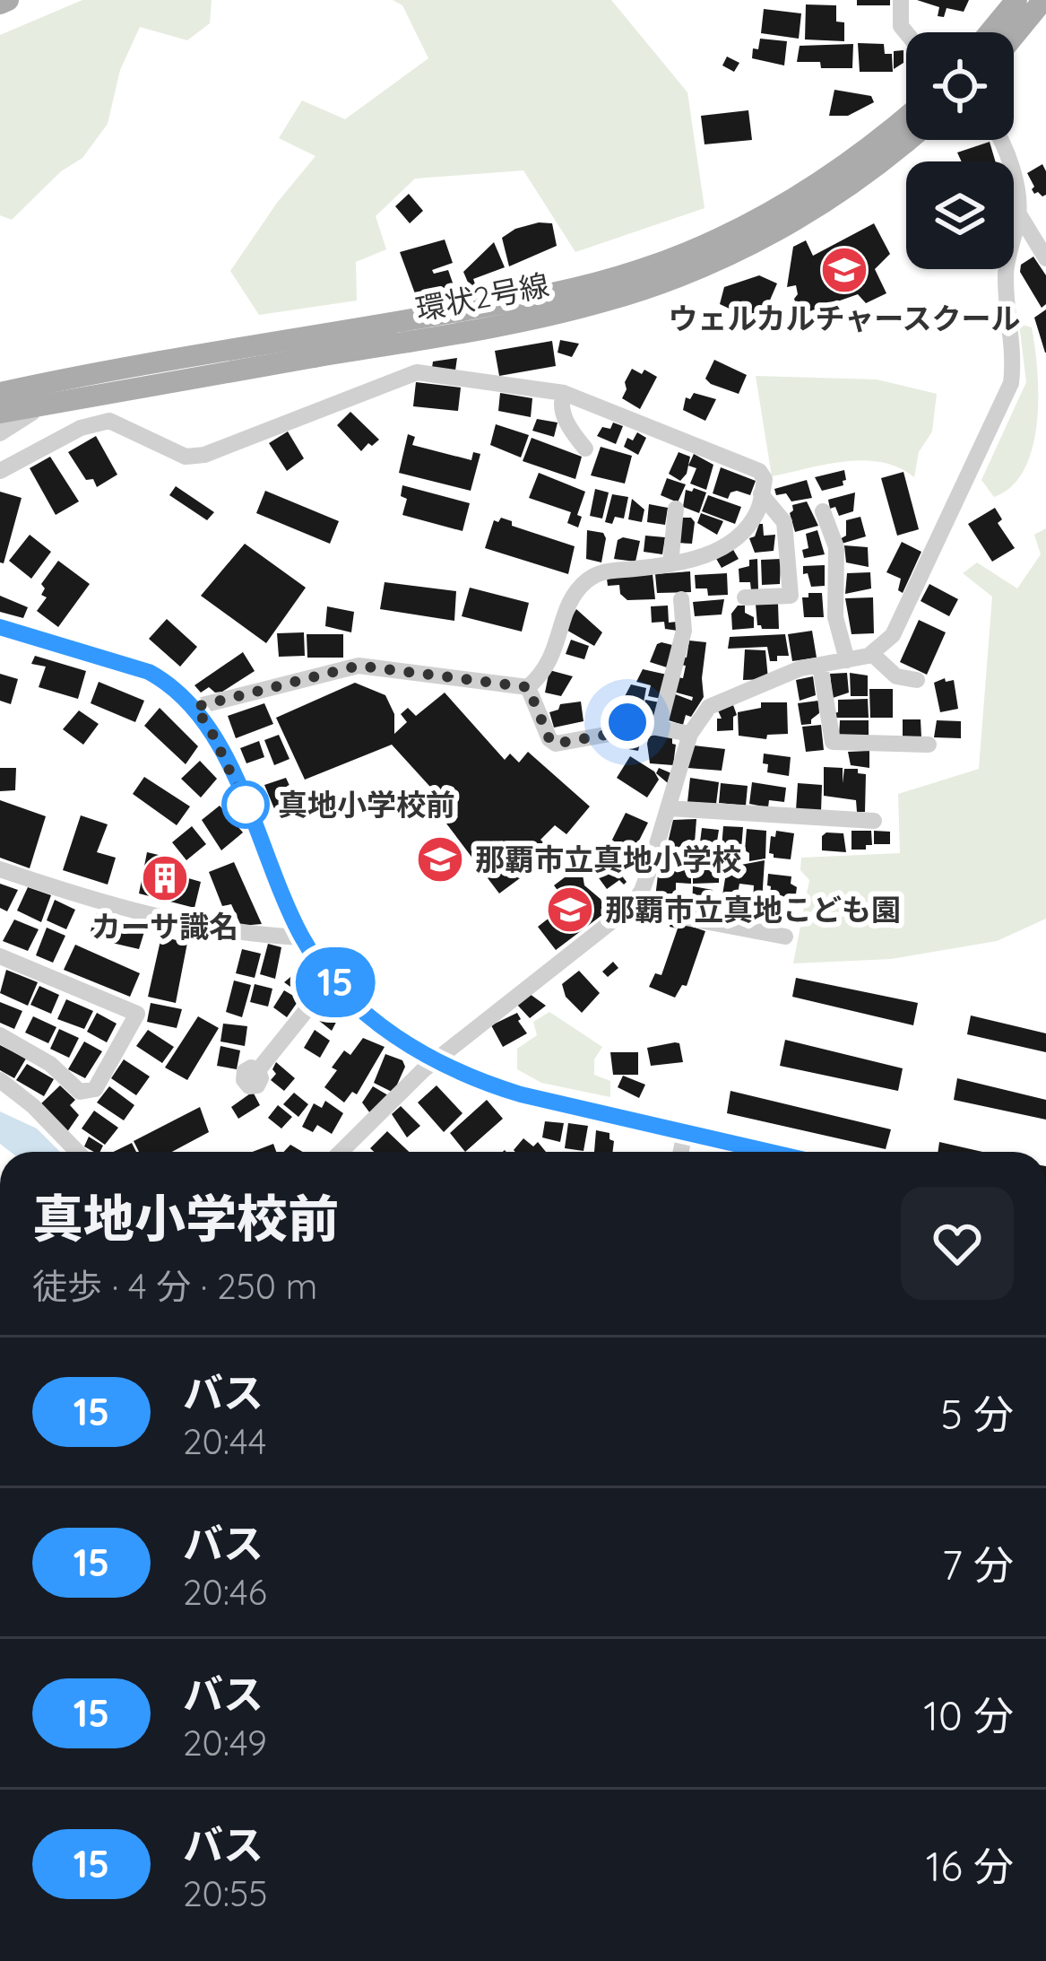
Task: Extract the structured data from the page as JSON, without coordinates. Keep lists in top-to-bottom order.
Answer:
{
  "streets": {
    "main road": ["環状2号線"]
  },
  "places": {
    "school or university": ["ウェルカルチャースクール", "那覇市立真地小学校", "那覇市立真地こども園"],
    "other": ["真地小学校前"],
    "building": ["カーサ識名"]
  },
  "lines": ["bus line 15"],
  "page": {
    "on_map": "15",
    "heading": ["真地小学校前", "徒歩 · 4 分 · 250 m"],
    "list": [
      {
        "mark": "15",
        "name": "バス",
        "note": "20:44",
        "value": "5 分"
      },
      {
        "mark": "15",
        "name": "バス",
        "note": "20:46",
        "value": "7 分"
      },
      {
        "mark": "15",
        "name": "バス",
        "note": "20:49",
        "value": "10 分"
      },
      {
        "mark": "15",
        "name": "バス",
        "note": "20:55",
        "value": "16 分"
      }
    ]
  }
}
